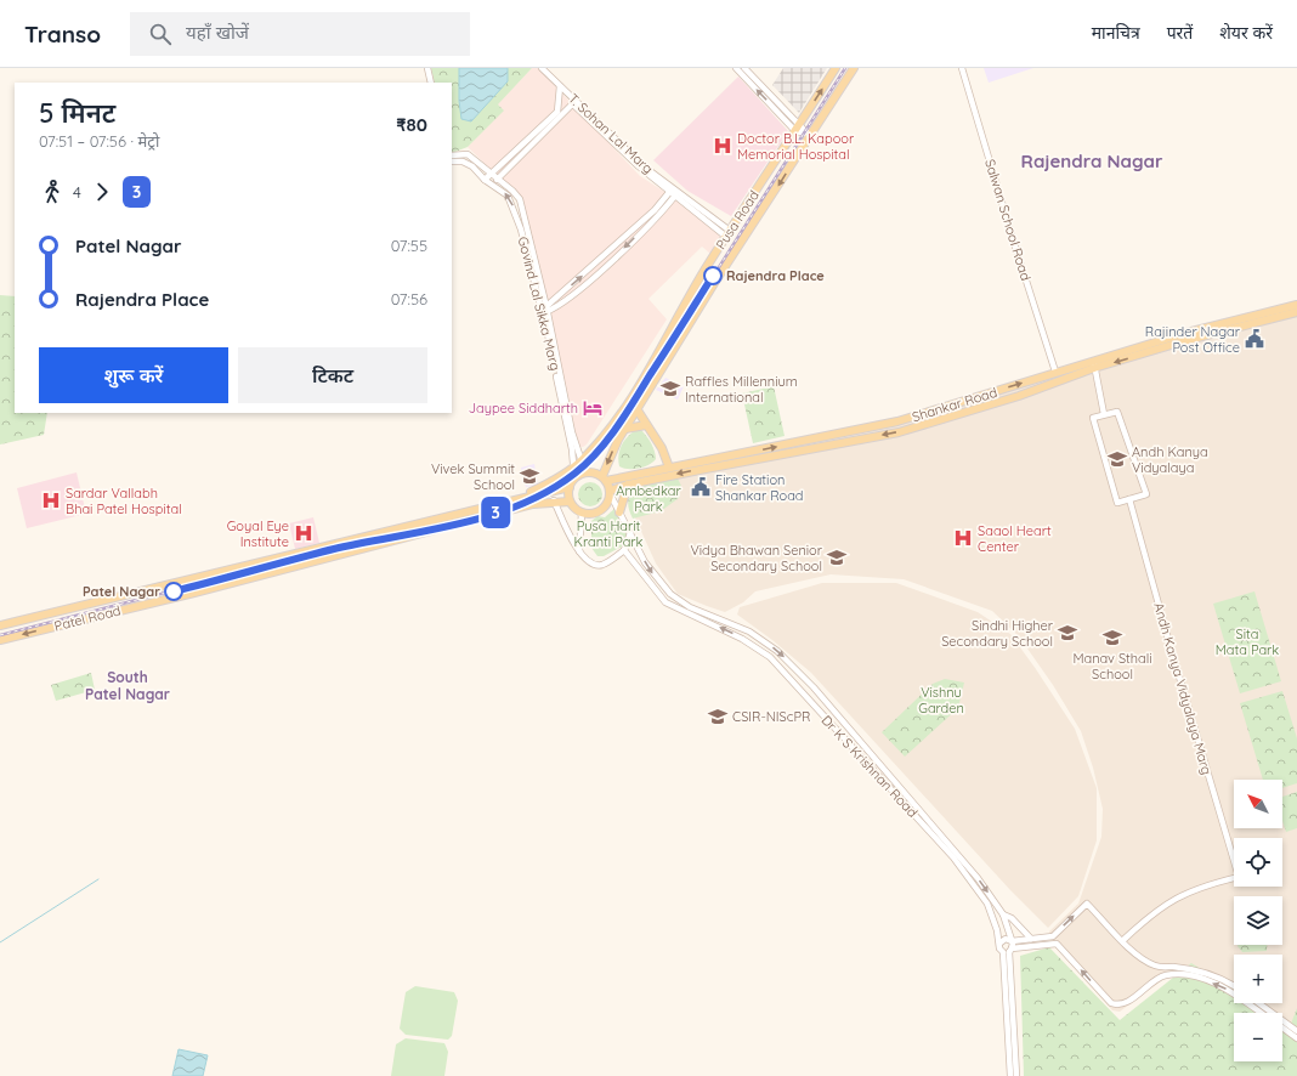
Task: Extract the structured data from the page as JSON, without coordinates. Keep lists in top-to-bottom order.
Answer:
{
  "streets": {
    "main road": ["Pusa Road", "Shankar Road", "Patel Road"],
    "street": [
      "T. Sohan Lal Marg",
      "Salwan School Road",
      "Govind Lal Sikka Marg",
      "Andh Kanya Vidyalaya Marg",
      "Dr K S Krishnan Road"
    ]
  },
  "crossings": [
    ["T. Sohan Lal Marg", "Pusa Road"],
    ["Pusa Road", "Govind Lal Sikka Marg"],
    ["Pusa Road", "Shankar Road"],
    ["Pusa Road", "Patel Road"],
    ["Pusa Road", "Dr K S Krishnan Road"],
    ["Salwan School Road", "Shankar Road"],
    ["Govind Lal Sikka Marg", "Shankar Road"],
    ["Govind Lal Sikka Marg", "Patel Road"],
    ["Govind Lal Sikka Marg", "Dr K S Krishnan Road"],
    ["Shankar Road", "Patel Road"],
    ["Shankar Road", "Dr K S Krishnan Road"],
    ["Patel Road", "Dr K S Krishnan Road"]
  ],
  "districts": ["Rajendra Nagar", "South Patel Nagar"],
  "parks": [
    "Ambedkar Park",
    "Pusa Harit Kranti Park",
    "Sita Mata Park",
    "Vishnu Garden"
  ],
  "places": {
    "hospital": [
      "Doctor B.L. Kapoor Memorial Hospital",
      "Sardar Vallabh Bhai Patel Hospital",
      "Goyal Eye Institute",
      "Saaol Heart Center"
    ],
    "other": ["Rajendra Place", "Patel Nagar"],
    "public building": ["Rajinder Nagar Post Office", "Fire Station Shankar Road"],
    "school or university": [
      "Raffles Millennium International",
      "Andh Kanya Vidyalaya",
      "Vivek Summit School",
      "Vidya Bhawan Senior Secondary School",
      "Sindhi Higher Secondary School",
      "Manav Sthali School",
      "CSIR-NIScPR"
    ],
    "hotel": ["Jaypee Siddharth"]
  },
  "lines": ["metro line 3"],
  "north": "top left",
  "page": {
    "header": "Transo",
    "search": "यहाँ खोजें",
    "nav": ["मानचित्र", "परतें", "शेयर करें"],
    "on_map": "3",
    "heading": ["5 मिनट", "07:51 – 07:56 · मेट्रो", "₹80"],
    "legs": ["4", "3"],
    "list": [
      {
        "name": "Patel Nagar",
        "value": "07:55"
      },
      {
        "name": "Rajendra Place",
        "value": "07:56"
      }
    ],
    "buttons": ["शुरू करें", "टिकट"],
    "map_buttons": ["+", "−"]
  }
}
